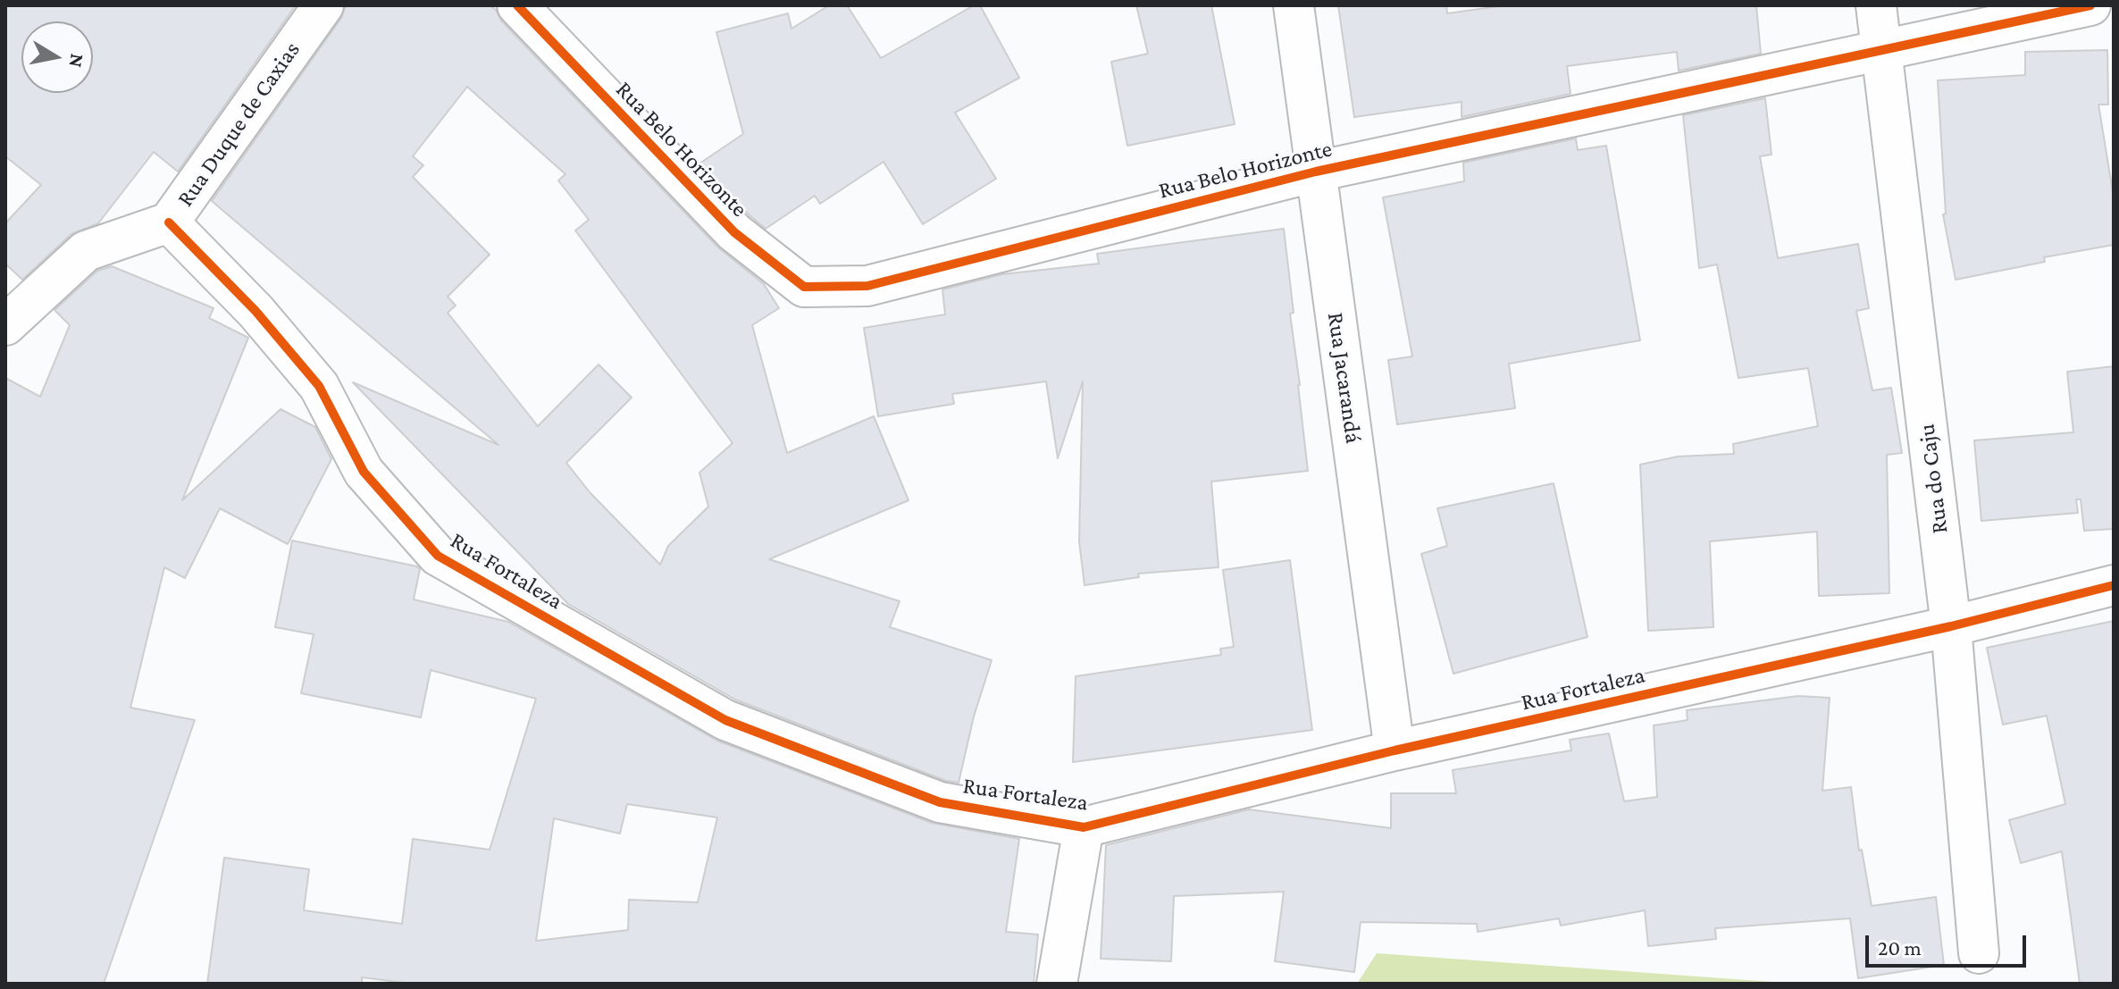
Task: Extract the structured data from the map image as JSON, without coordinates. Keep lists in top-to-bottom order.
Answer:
{
  "streets": {
    "street": [
      "Rua Duque de Caxias",
      "Rua Belo Horizonte",
      "Rua Jacarandá",
      "Rua do Caju",
      "Rua Fortaleza"
    ]
  },
  "crossings": [
    ["Rua Duque de Caxias", "Rua Fortaleza"],
    ["Rua Belo Horizonte", "Rua Jacarandá"],
    ["Rua Belo Horizonte", "Rua do Caju"],
    ["Rua Jacarandá", "Rua Fortaleza"],
    ["Rua do Caju", "Rua Fortaleza"]
  ],
  "scale_bar": "20 m",
  "north": "right"
}
